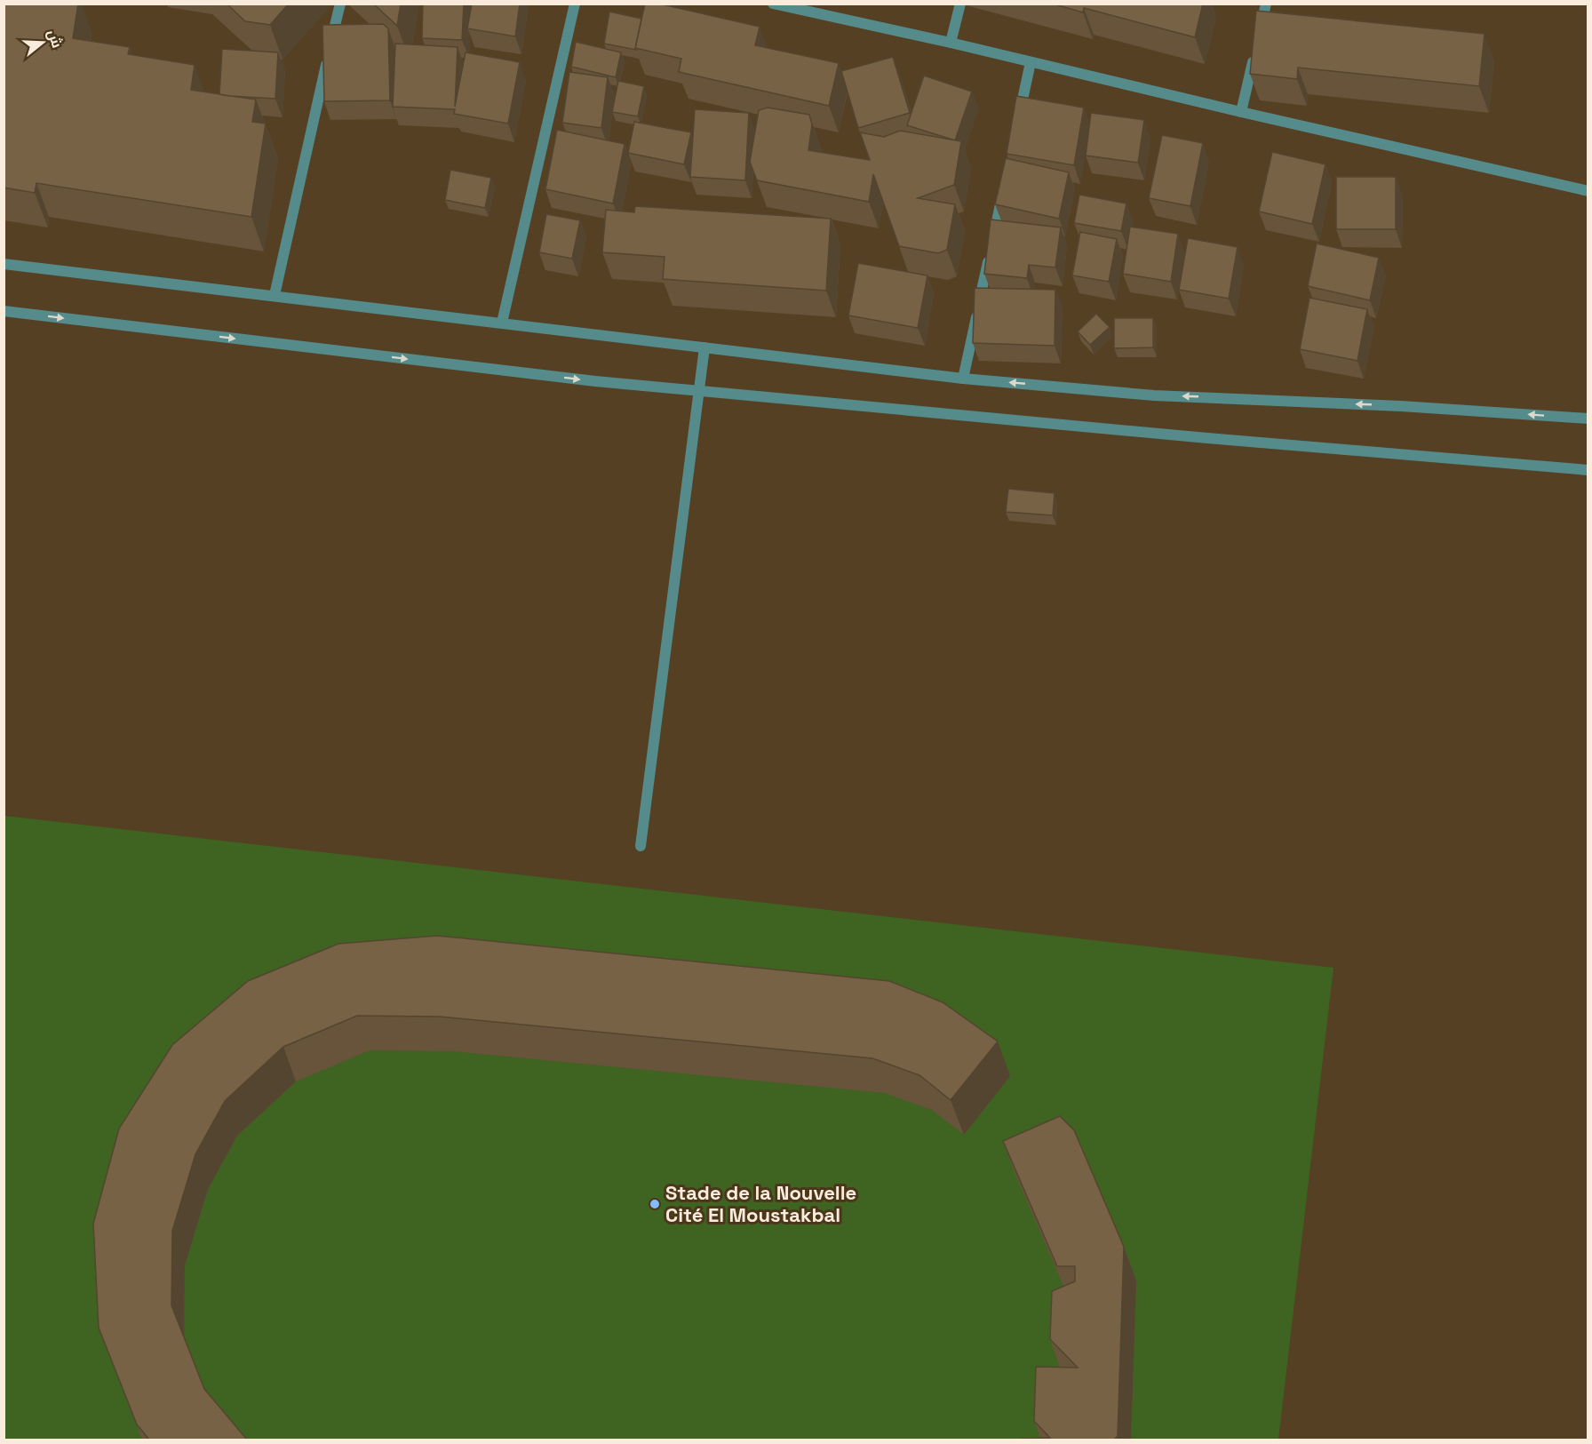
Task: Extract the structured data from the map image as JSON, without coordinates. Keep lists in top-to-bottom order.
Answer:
{
  "places": ["Stade de la Nouvelle Cité El Moustakbal"],
  "north": "right"
}
